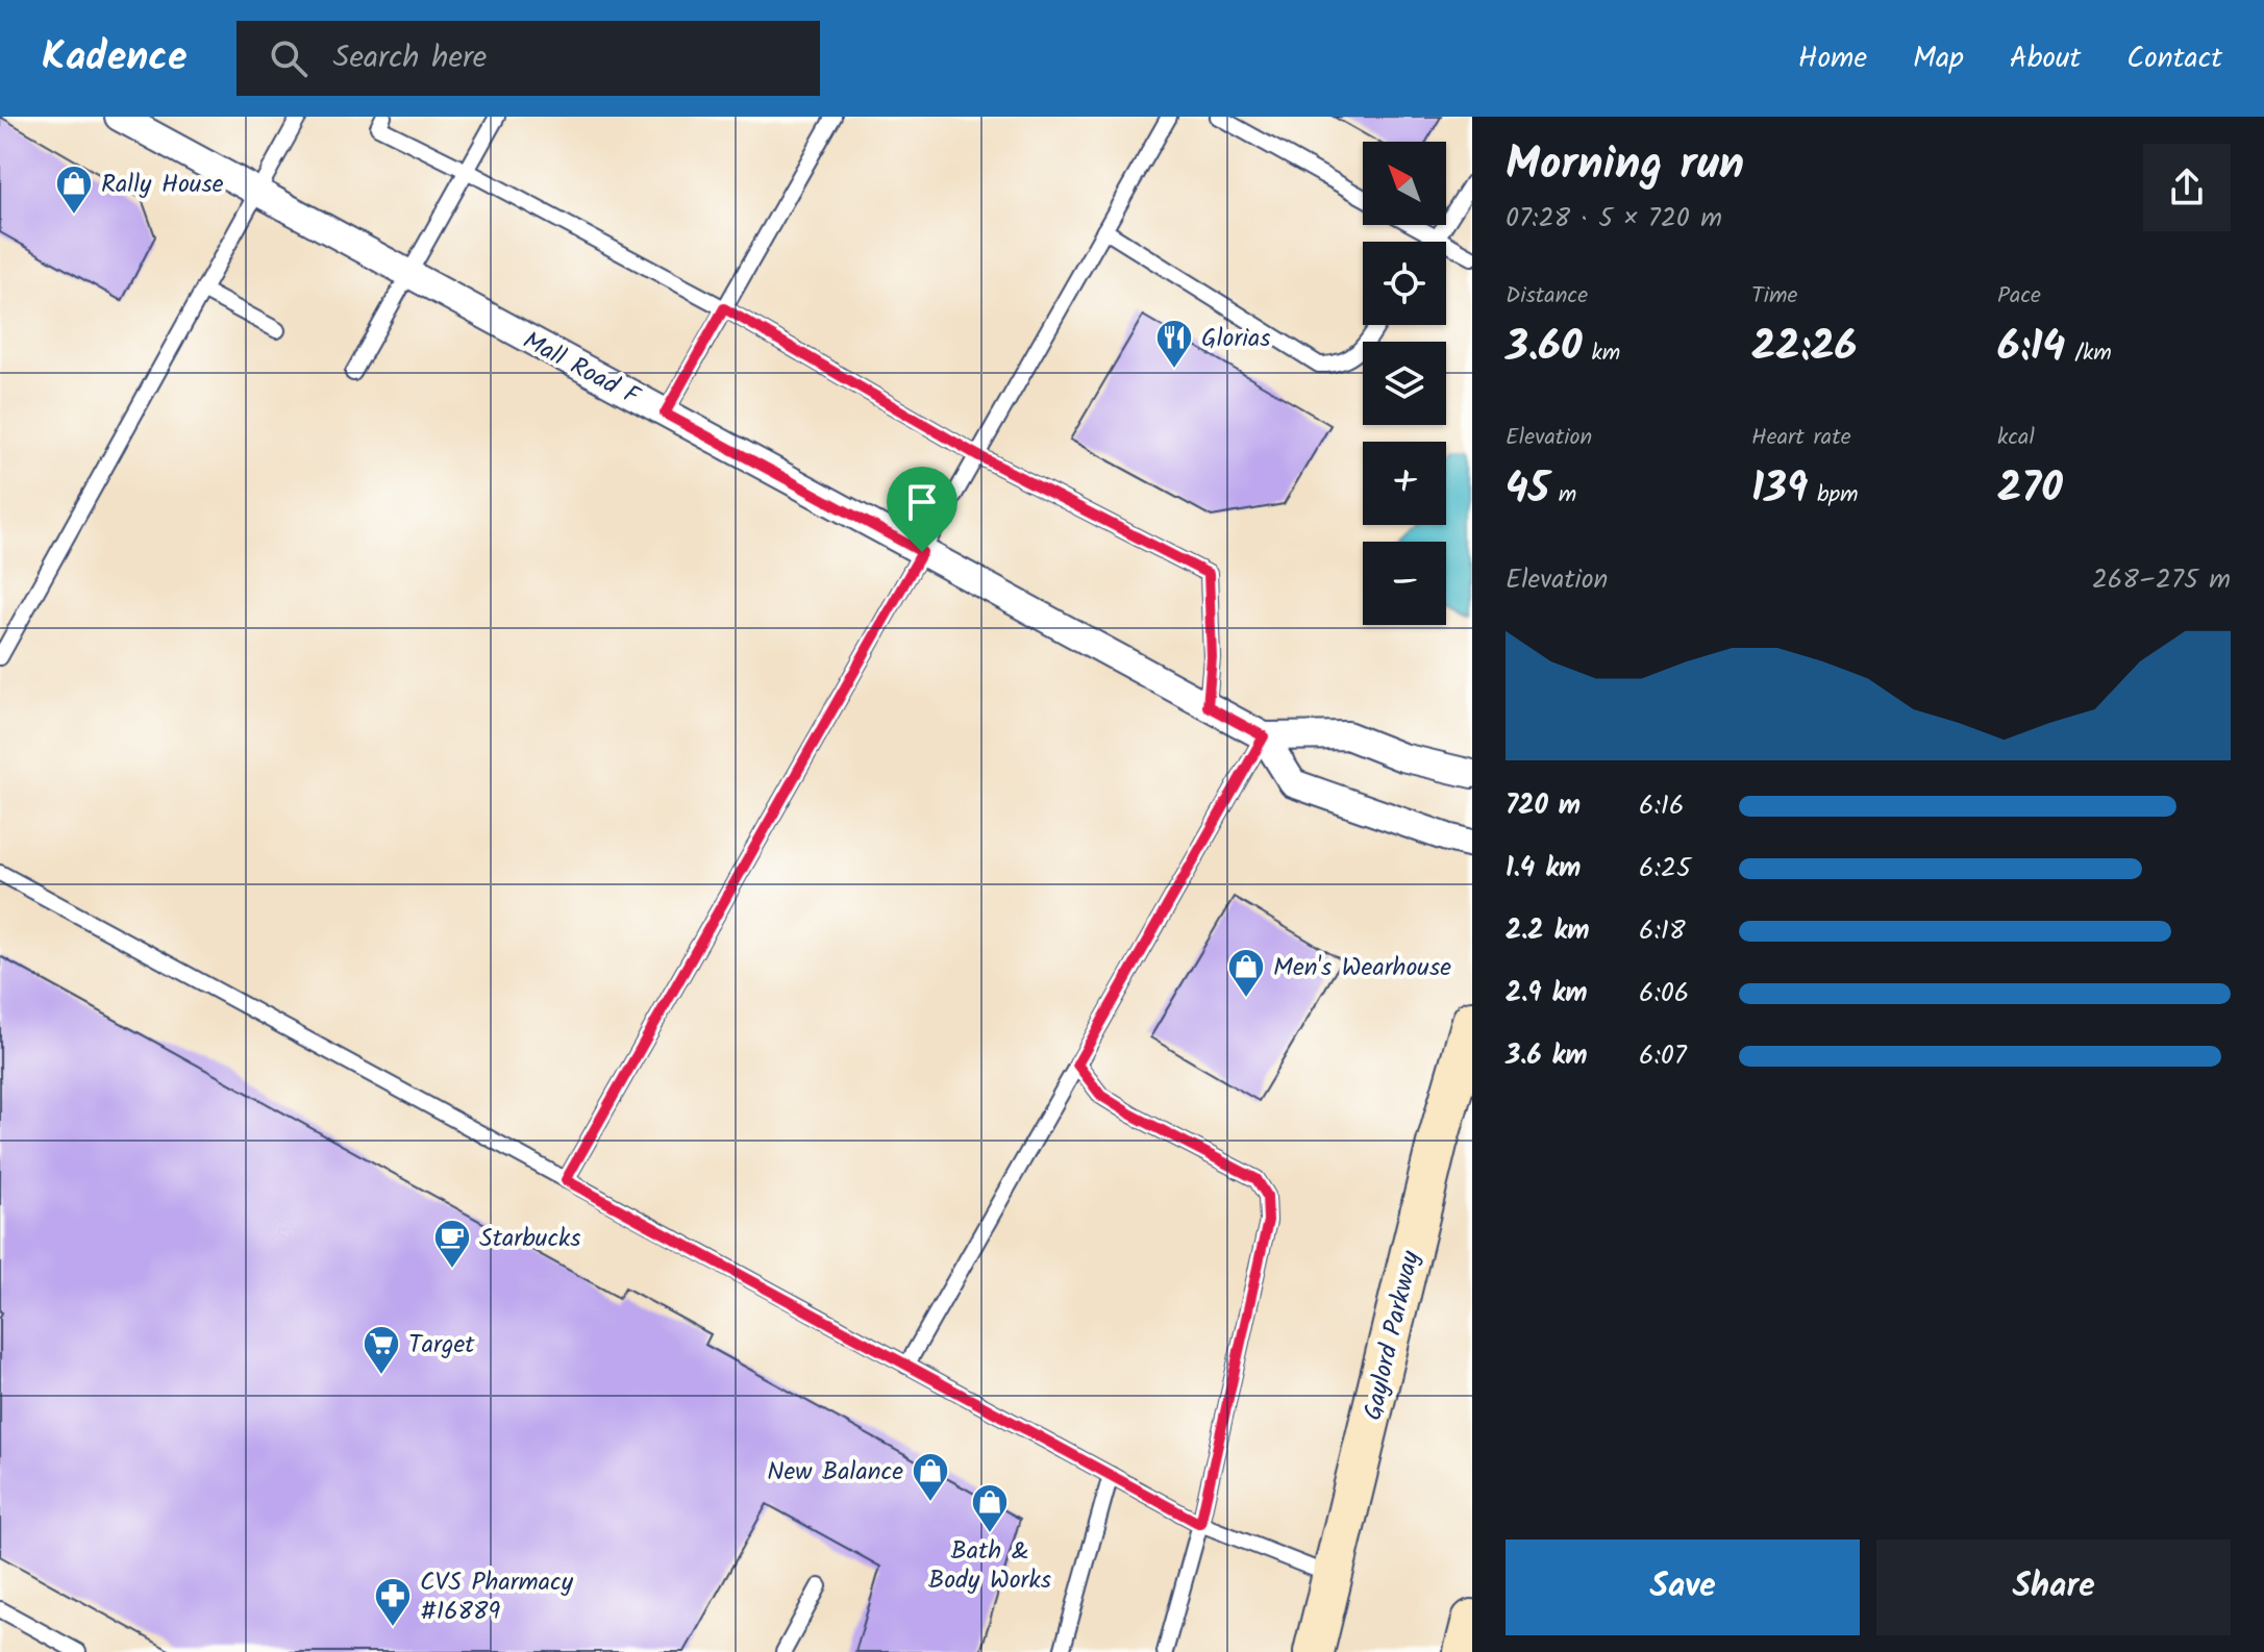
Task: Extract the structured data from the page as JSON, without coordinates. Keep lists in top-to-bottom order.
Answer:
{
  "streets": {
    "street": ["Mall Road F", "Gaylord Parkway"]
  },
  "places": {
    "shop": [
      "Rally House",
      "Men's Wearhouse",
      "New Balance",
      "Bath & Body Works"
    ],
    "restaurant": ["Glorias"],
    "cafe": ["Starbucks"],
    "supermarket": ["Target"],
    "pharmacy": ["CVS Pharmacy #16889"]
  },
  "north": "top left",
  "page": {
    "header": "Kadence",
    "search": "Search here",
    "nav": [
      "Home",
      "Map",
      "About",
      "Contact"
    ],
    "heading": ["Morning run", "07:28 · 5 × 720 m"],
    "map_buttons": ["+", "−"],
    "stats": [
      ["Distance", "3.60 km"],
      ["Time", "22:26"],
      ["Pace", "6:14 /km"],
      ["Elevation", "45 m"],
      ["Heart rate", "139 bpm"],
      ["kcal", "270"]
    ],
    "chart": ["Elevation", "268–275 m"],
    "list": [
      {
        "name": "720 m",
        "note": "6:16"
      },
      {
        "name": "1.4 km",
        "note": "6:25"
      },
      {
        "name": "2.2 km",
        "note": "6:18"
      },
      {
        "name": "2.9 km",
        "note": "6:06"
      },
      {
        "name": "3.6 km",
        "note": "6:07"
      }
    ],
    "buttons": ["Save", "Share"]
  }
}
